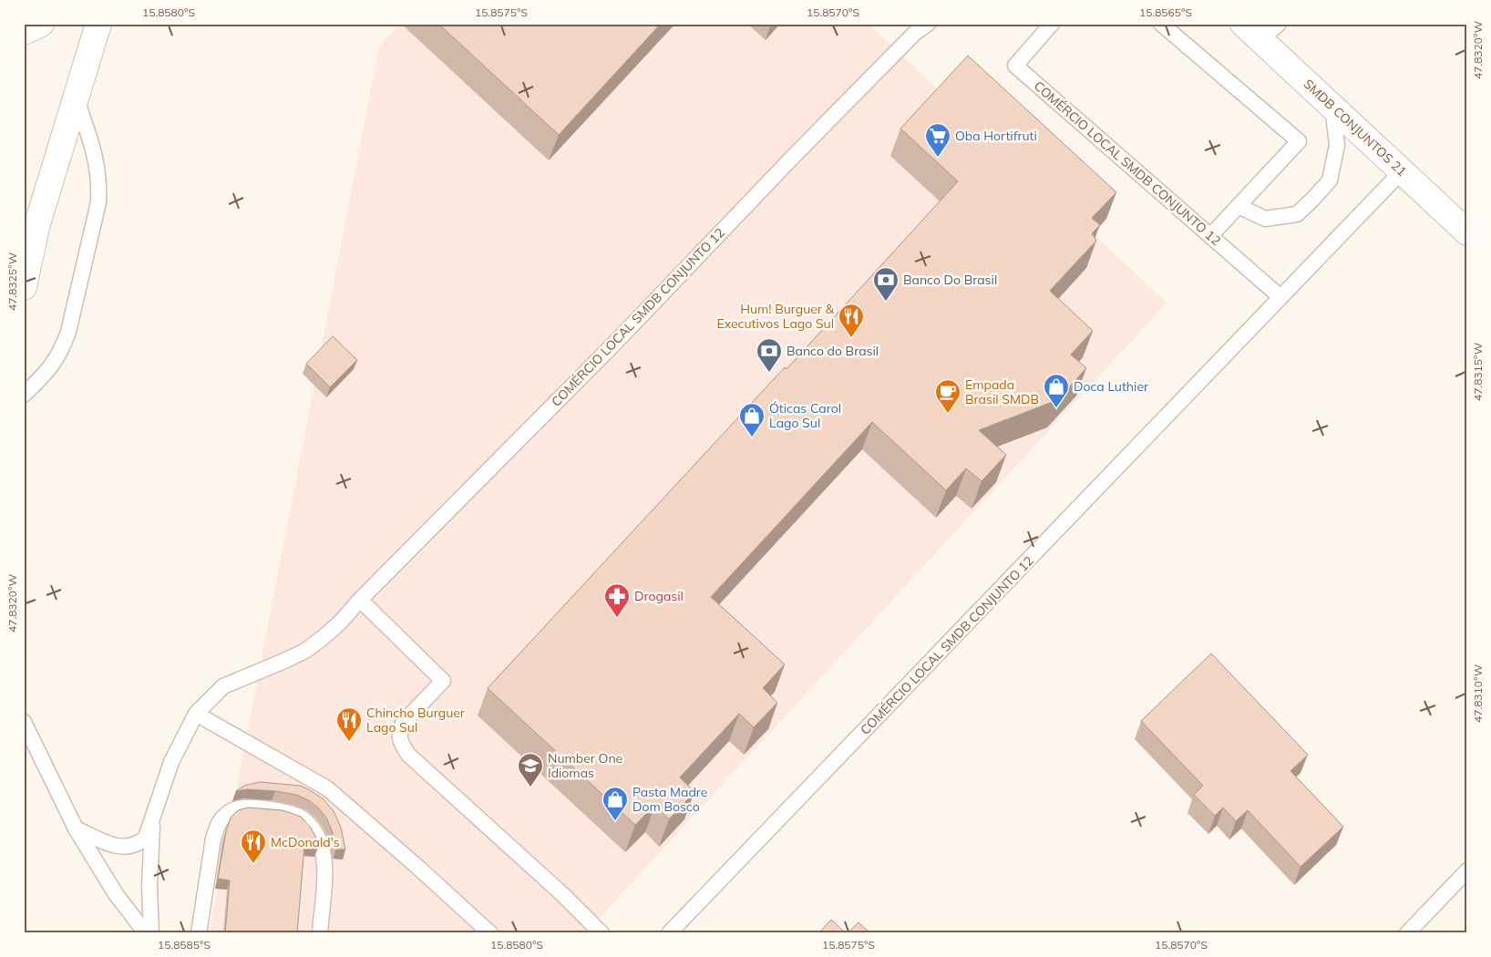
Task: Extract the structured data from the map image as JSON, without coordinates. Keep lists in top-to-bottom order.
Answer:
{
  "streets": {
    "main road": ["SMDB CONJUNTOS 21"],
    "lane": ["COMÉRCIO LOCAL SMDB CONJUNTO 12"]
  },
  "crossings": [
    ["SMDB CONJUNTOS 21", "COMÉRCIO LOCAL SMDB CONJUNTO 12"]
  ],
  "places": {
    "supermarket": ["Oba Hortifruti"],
    "bank": ["Banco Do Brasil", "Banco do Brasil"],
    "restaurant": ["Hum! Burguer & Executivos Lago Sul", "Chincho Burguer Lago Sul", "McDonald's"],
    "shop": ["Doca Luthier", "Óticas Carol Lago Sul", "Pasta Madre Dom Bosco"],
    "cafe": ["Empada Brasil SMDB"],
    "pharmacy": ["Drogasil"],
    "school or university": ["Number One Idiomas"]
  },
  "coordinates": [
    "15.8580°S",
    "15.8575°S",
    "15.8570°S",
    "15.8565°S",
    "47.8320°W",
    "47.8325°W",
    "47.8315°W",
    "47.8310°W",
    "15.8585°S"
  ]
}
